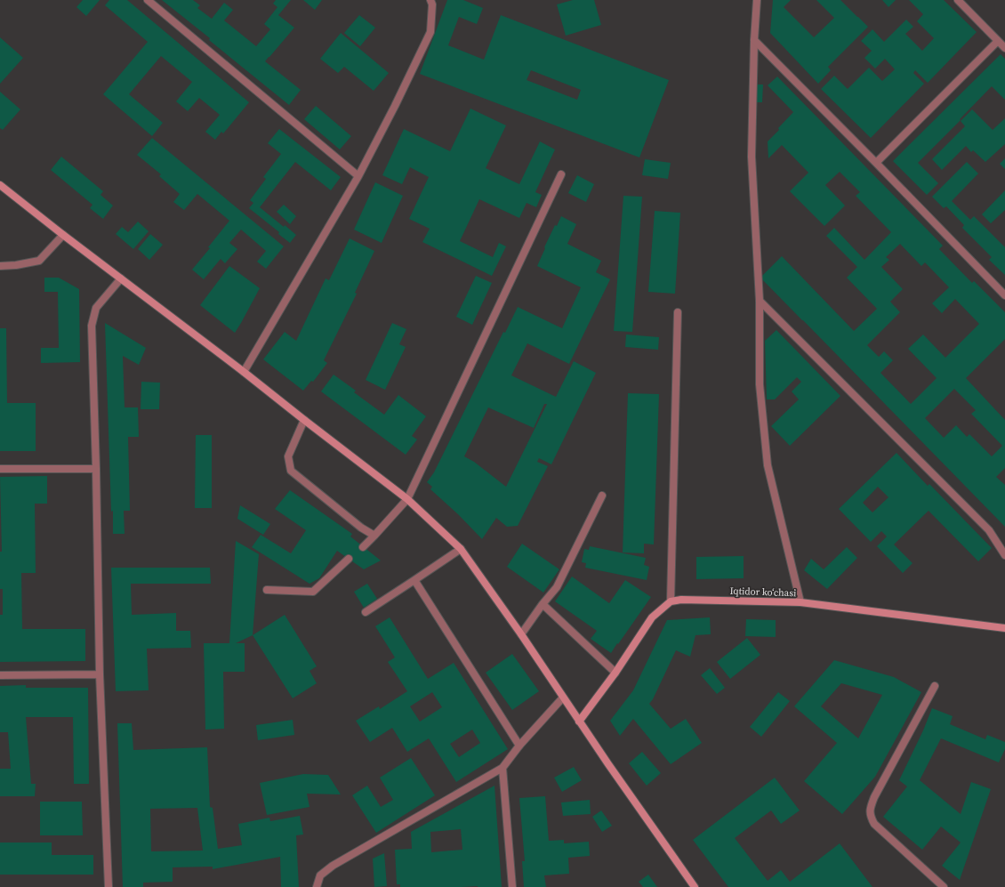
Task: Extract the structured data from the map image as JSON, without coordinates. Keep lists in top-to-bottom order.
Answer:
{
  "streets": {
    "street": ["Iqtidor koʻchasi"]
  }
}
